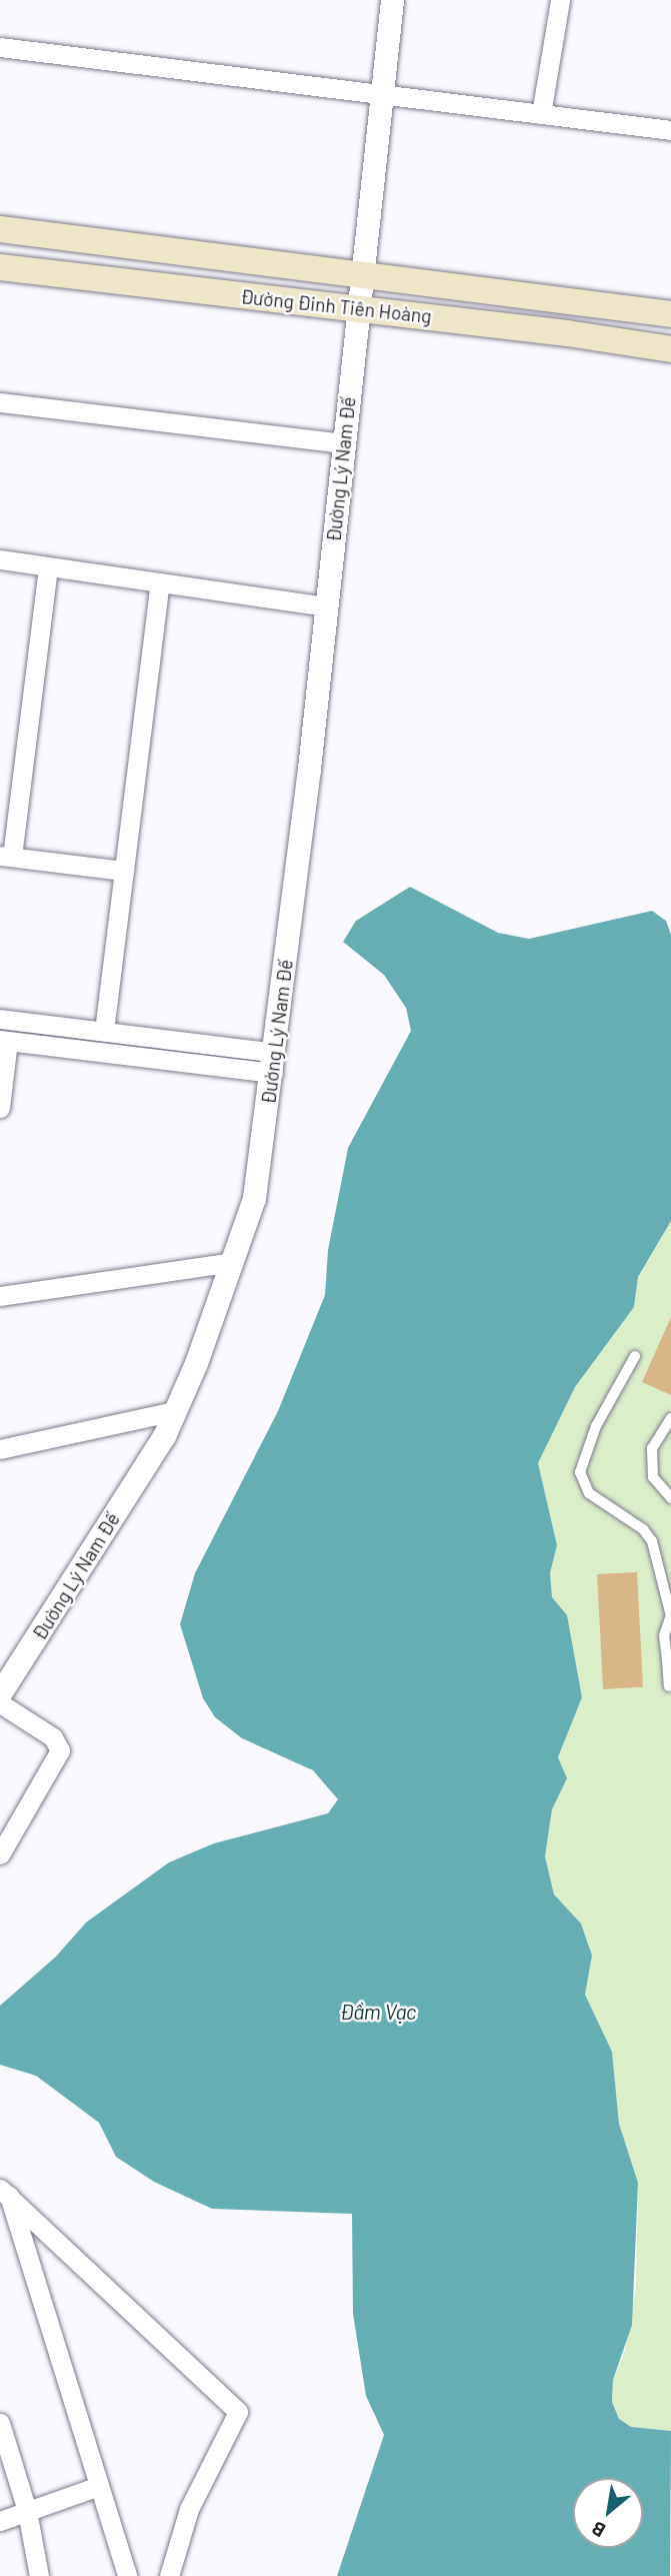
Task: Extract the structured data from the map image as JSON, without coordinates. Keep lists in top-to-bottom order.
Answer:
{
  "streets": {
    "main road": ["Đường Đinh Tiên Hoàng"],
    "street": ["Đường Lý Nam Đế"]
  },
  "crossings": [
    ["Đường Đinh Tiên Hoàng", "Đường Lý Nam Đế"]
  ],
  "water": ["Đầm Vạc"],
  "north": "bottom left"
}
